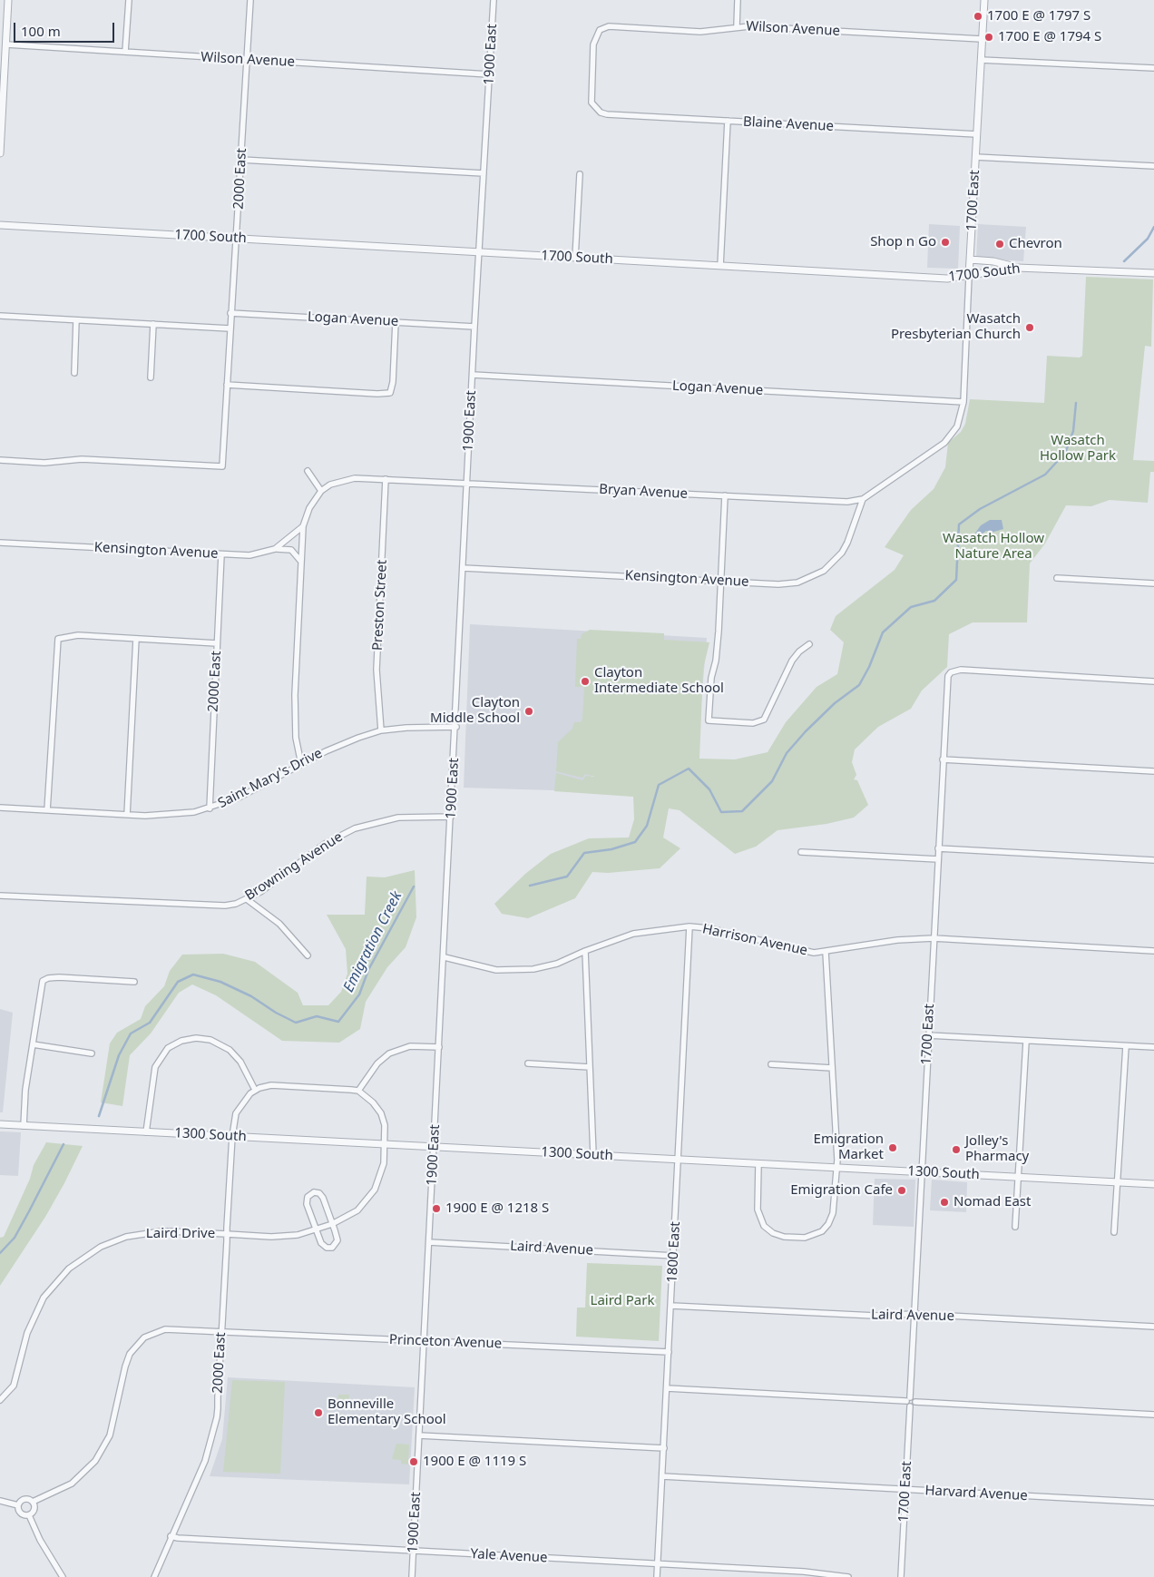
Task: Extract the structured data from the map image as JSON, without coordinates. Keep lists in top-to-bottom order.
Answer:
{
  "streets": {
    "street": [
      "Wilson Avenue",
      "1900 East",
      "Blaine Avenue",
      "2000 East",
      "1700 East",
      "1700 South",
      "Logan Avenue",
      "Bryan Avenue",
      "Kensington Avenue",
      "Preston Street",
      "Saint Mary's Drive",
      "Browning Avenue",
      "Harrison Avenue",
      "1300 South",
      "Laird Drive",
      "Laird Avenue",
      "1800 East",
      "Princeton Avenue",
      "Harvard Avenue",
      "Yale Avenue"
    ]
  },
  "crossings": [
    ["Wilson Avenue", "1900 East"],
    ["Wilson Avenue", "Blaine Avenue"],
    ["Wilson Avenue", "2000 East"],
    ["Wilson Avenue", "1700 East"],
    ["1900 East", "1700 South"],
    ["1900 East", "Logan Avenue"],
    ["1900 East", "Bryan Avenue"],
    ["1900 East", "Kensington Avenue"],
    ["1900 East", "Saint Mary's Drive"],
    ["1900 East", "Browning Avenue"],
    ["1900 East", "Harrison Avenue"],
    ["1900 East", "1300 South"],
    ["1900 East", "Laird Avenue"],
    ["1900 East", "Princeton Avenue"],
    ["1900 East", "Yale Avenue"],
    ["Blaine Avenue", "1700 East"],
    ["2000 East", "1700 South"],
    ["2000 East", "Logan Avenue"],
    ["2000 East", "Kensington Avenue"],
    ["2000 East", "Saint Mary's Drive"],
    ["2000 East", "1300 South"],
    ["2000 East", "Laird Drive"],
    ["2000 East", "Princeton Avenue"],
    ["2000 East", "Yale Avenue"],
    ["1700 East", "1700 South"],
    ["1700 East", "Logan Avenue"],
    ["1700 East", "Bryan Avenue"],
    ["1700 East", "Harrison Avenue"],
    ["1700 East", "1300 South"],
    ["1700 East", "Laird Avenue"],
    ["1700 East", "Harvard Avenue"],
    ["Logan Avenue", "Bryan Avenue"],
    ["Bryan Avenue", "Kensington Avenue"],
    ["Bryan Avenue", "Preston Street"],
    ["Preston Street", "Saint Mary's Drive"],
    ["Harrison Avenue", "1800 East"],
    ["1300 South", "Laird Drive"],
    ["1300 South", "1800 East"],
    ["Laird Avenue", "1800 East"],
    ["1800 East", "Princeton Avenue"],
    ["1800 East", "Harvard Avenue"],
    ["1800 East", "Yale Avenue"]
  ],
  "water": ["Emigration Creek"],
  "parks": ["Wasatch Hollow Park", "Wasatch Hollow Nature Area", "Laird Park"],
  "places": [
    "1700 E @ 1797 S",
    "1700 E @ 1794 S",
    "Shop n Go",
    "Chevron",
    "Wasatch Presbyterian Church",
    "Clayton Intermediate School",
    "Clayton Middle School",
    "Emigration Market",
    "Jolley's Pharmacy",
    "Emigration Cafe",
    "Nomad East",
    "1900 E @ 1218 S",
    "Bonneville Elementary School",
    "1900 E @ 1119 S"
  ],
  "scale_bar": "100 m"
}
